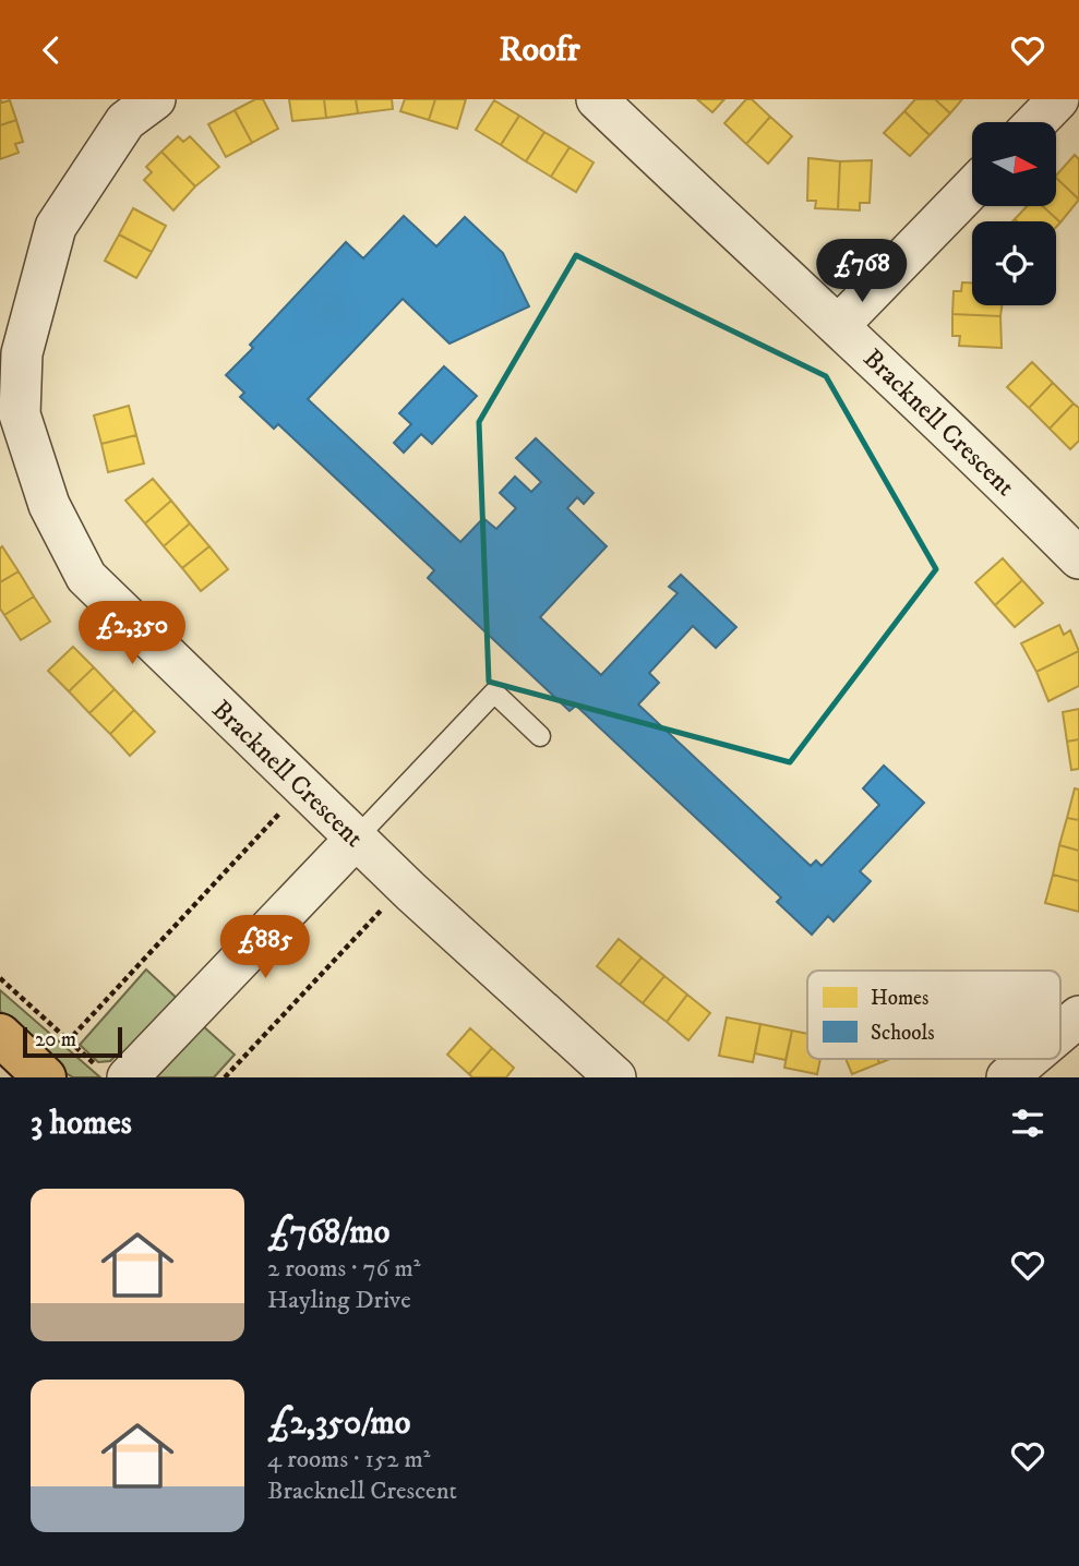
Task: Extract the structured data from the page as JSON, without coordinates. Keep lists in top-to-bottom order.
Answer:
{
  "streets": {
    "street": ["Bracknell Crescent"]
  },
  "legend": ["Homes", "Schools"],
  "scale_bar": "20 m",
  "north": "right",
  "page": {
    "header": "Roofr",
    "price": ["£768", "£2,350", "£885"],
    "scale": "20 m",
    "heading": "3 homes",
    "list": [
      {
        "name": "£768/mo",
        "note": "2 rooms · 76 m² · Hayling Drive"
      },
      {
        "name": "£2,350/mo",
        "note": "4 rooms · 152 m² · Bracknell Crescent"
      }
    ]
  }
}
